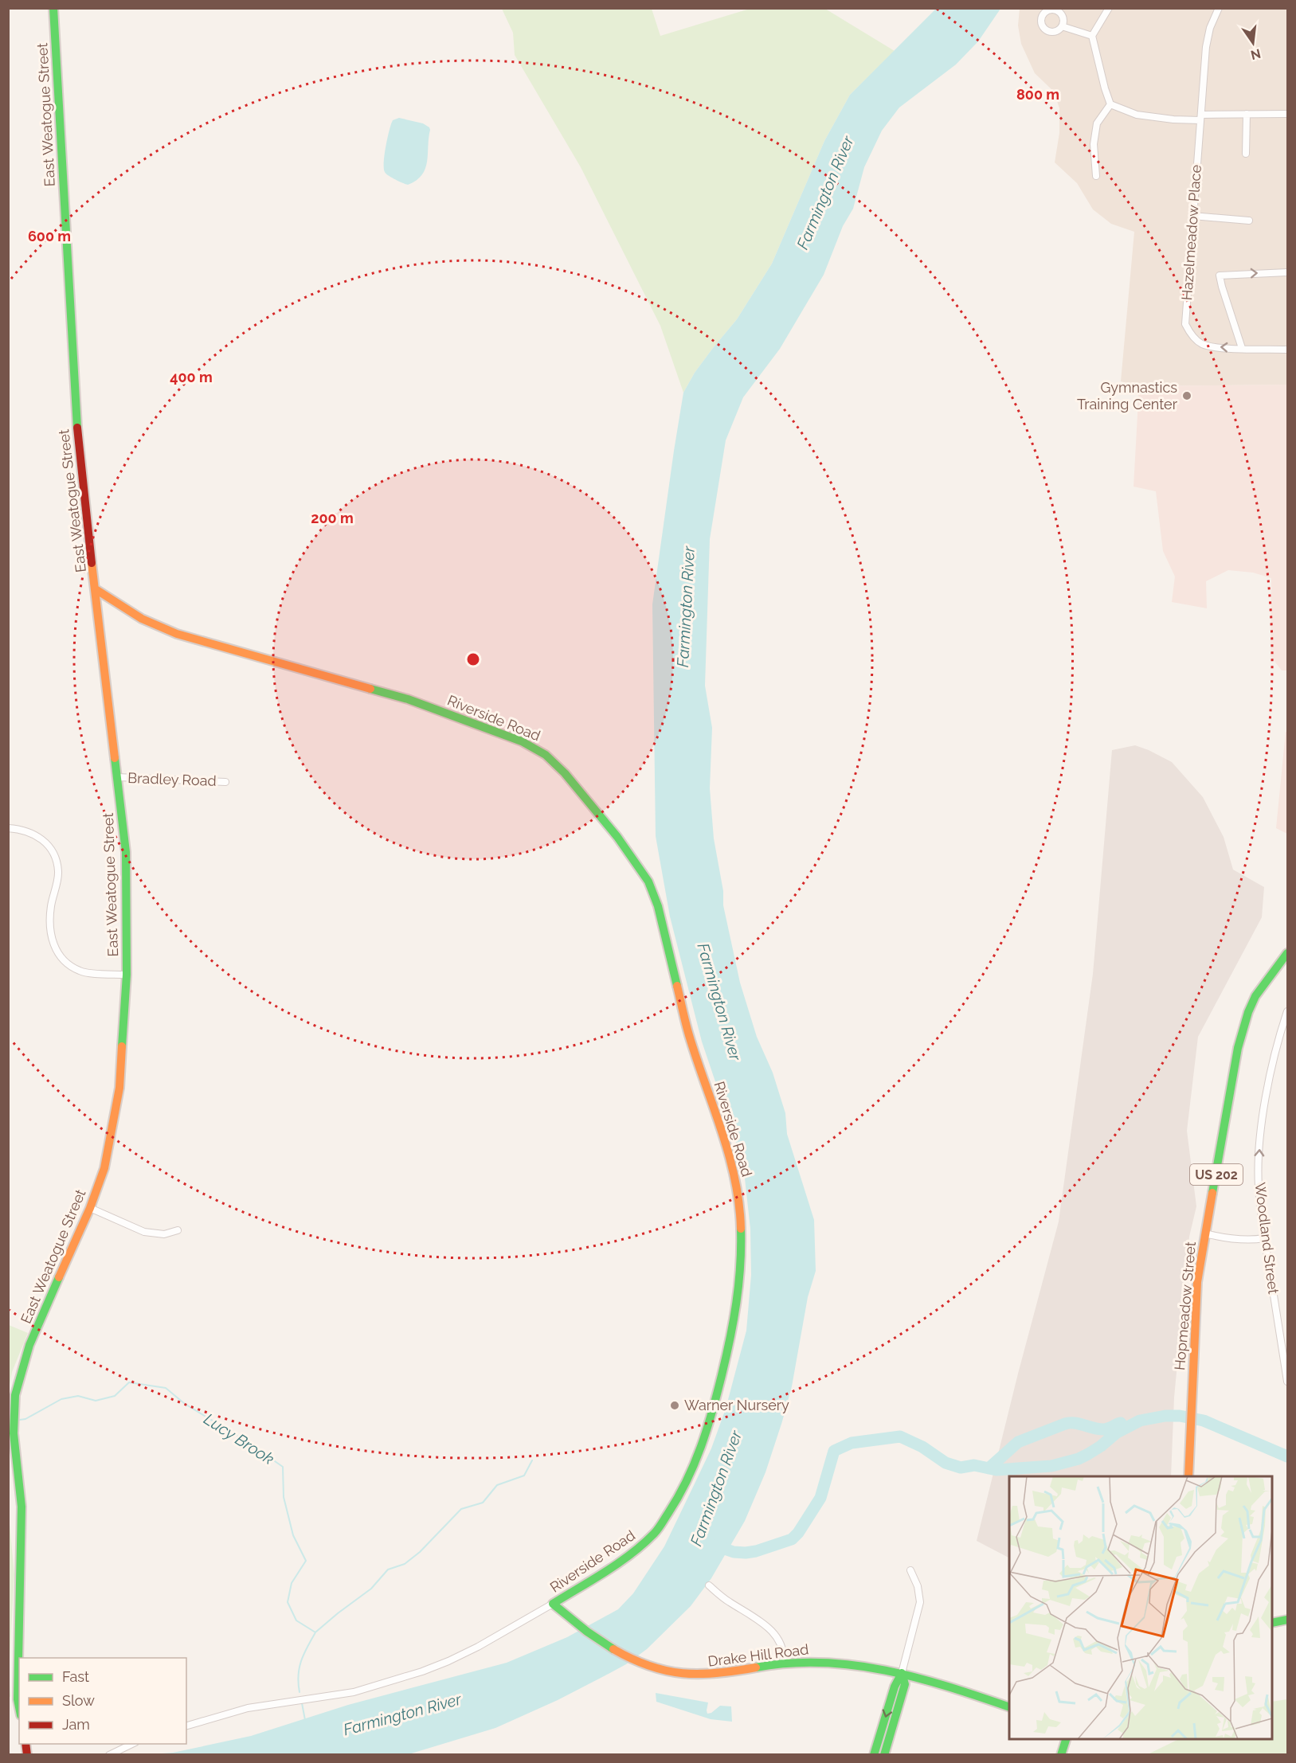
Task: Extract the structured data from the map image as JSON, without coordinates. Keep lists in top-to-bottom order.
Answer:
{
  "streets": {
    "main road": [
      "East Weatogue Street",
      "Riverside Road",
      "US 202",
      "Hopmeadow Street",
      "Drake Hill Road"
    ],
    "street": ["Hazelmeadow Place", "Bradley Road", "Woodland Street"]
  },
  "crossings": [
    ["East Weatogue Street", "Riverside Road"],
    ["East Weatogue Street", "Bradley Road"],
    ["Riverside Road", "Drake Hill Road"]
  ],
  "one_way": ["Woodland Street"],
  "water": ["Farmington River", "Lucy Brook"],
  "places": ["Gymnastics Training Center", "Warner Nursery"],
  "legend": ["Fast", "Slow", "Jam"],
  "north": "bottom",
  "rings": [
    "800 m",
    "600 m",
    "400 m",
    "200 m"
  ]
}
